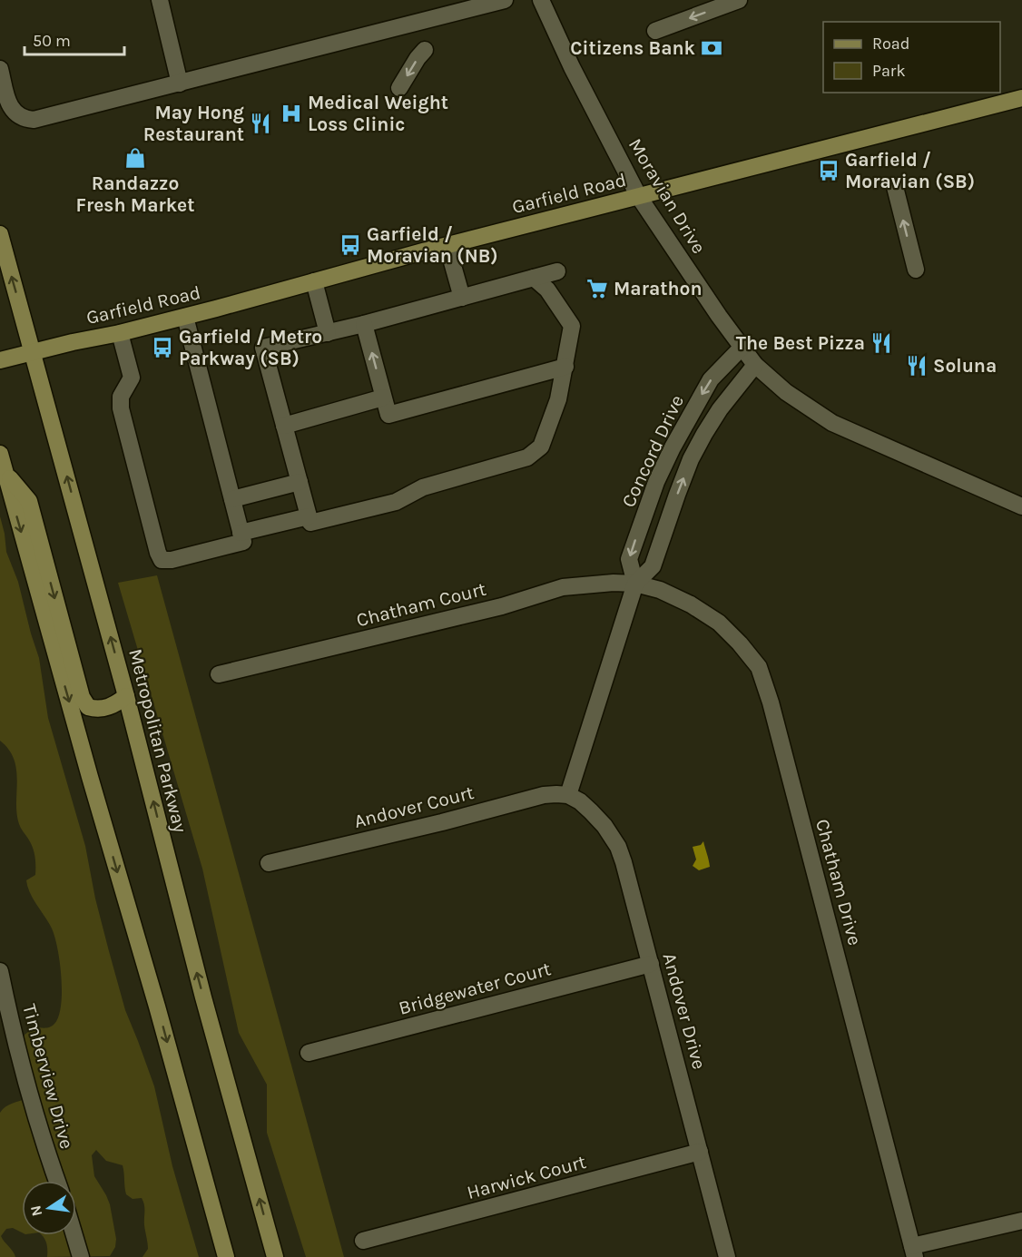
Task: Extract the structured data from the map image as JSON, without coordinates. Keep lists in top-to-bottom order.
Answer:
{
  "streets": {
    "main road": ["Garfield Road", "Metropolitan Parkway"],
    "street": [
      "Moravian Drive",
      "Concord Drive",
      "Chatham Court",
      "Andover Court",
      "Chatham Drive",
      "Bridgewater Court",
      "Andover Drive",
      "Timberview Drive",
      "Harwick Court"
    ]
  },
  "crossings": [
    ["Garfield Road", "Moravian Drive"],
    ["Garfield Road", "Metropolitan Parkway"],
    ["Moravian Drive", "Concord Drive"],
    ["Concord Drive", "Chatham Court"],
    ["Concord Drive", "Andover Court"],
    ["Concord Drive", "Chatham Drive"],
    ["Concord Drive", "Andover Drive"],
    ["Chatham Court", "Chatham Drive"],
    ["Andover Court", "Andover Drive"],
    ["Bridgewater Court", "Andover Drive"],
    ["Andover Drive", "Harwick Court"]
  ],
  "places": {
    "bank": ["Citizens Bank"],
    "hospital": ["Medical Weight Loss Clinic"],
    "restaurant": ["May Hong Restaurant", "The Best Pizza", "Soluna"],
    "shop": ["Randazzo Fresh Market"],
    "bus stop": ["Garfield / Moravian (SB)", "Garfield / Moravian (NB)", "Garfield / Metro Parkway (SB)"],
    "supermarket": ["Marathon"]
  },
  "legend": ["Road", "Park"],
  "scale_bar": "50 m",
  "north": "left"
}
